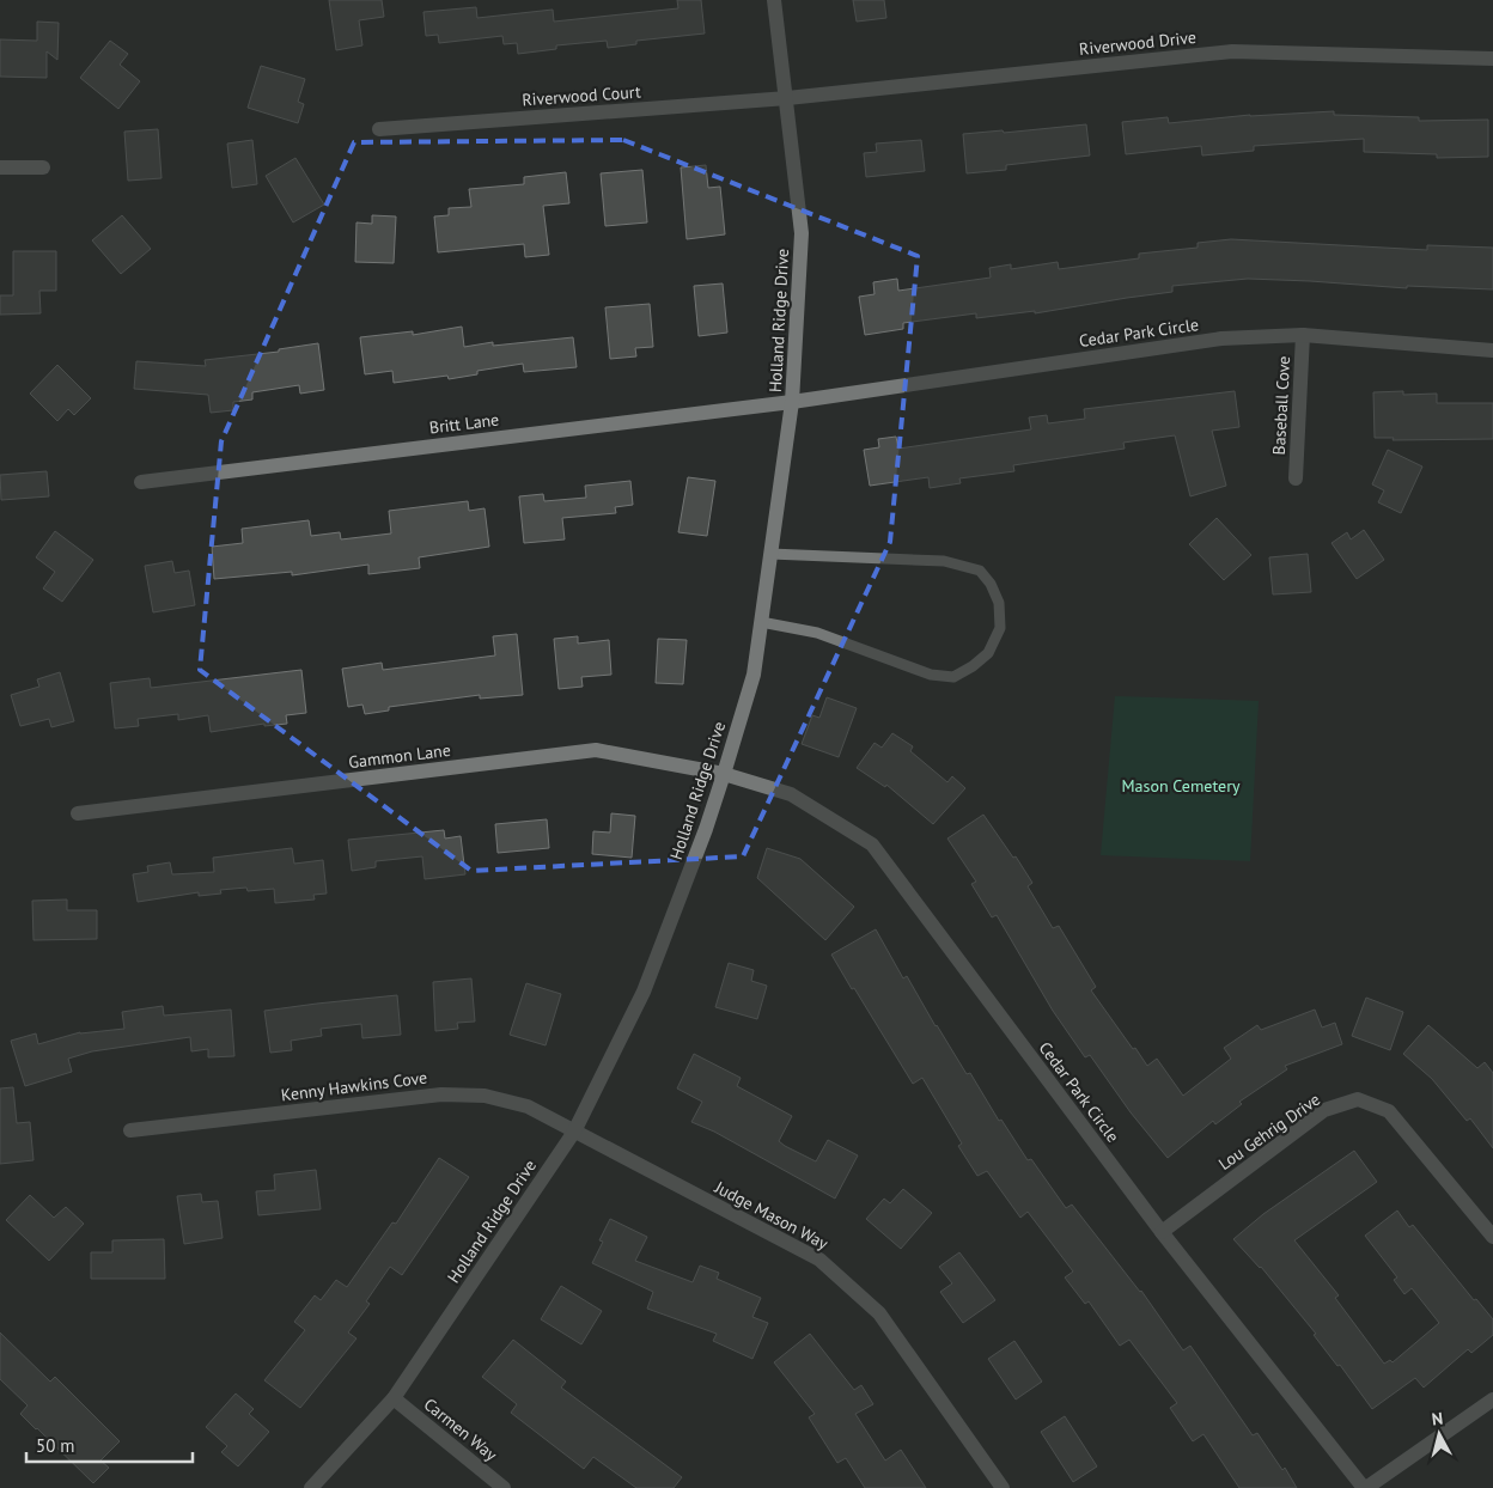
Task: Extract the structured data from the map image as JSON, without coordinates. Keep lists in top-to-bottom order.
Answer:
{
  "streets": {
    "street": [
      "Riverwood Drive",
      "Riverwood Court",
      "Holland Ridge Drive",
      "Cedar Park Circle",
      "Baseball Cove",
      "Britt Lane",
      "Gammon Lane",
      "Kenny Hawkins Cove",
      "Lou Gehrig Drive",
      "Judge Mason Way",
      "Carmen Way"
    ]
  },
  "crossings": [
    ["Riverwood Drive", "Riverwood Court"],
    ["Riverwood Drive", "Holland Ridge Drive"],
    ["Riverwood Court", "Holland Ridge Drive"],
    ["Holland Ridge Drive", "Cedar Park Circle"],
    ["Holland Ridge Drive", "Britt Lane"],
    ["Holland Ridge Drive", "Gammon Lane"],
    ["Holland Ridge Drive", "Kenny Hawkins Cove"],
    ["Holland Ridge Drive", "Judge Mason Way"],
    ["Holland Ridge Drive", "Carmen Way"],
    ["Cedar Park Circle", "Baseball Cove"],
    ["Cedar Park Circle", "Britt Lane"],
    ["Cedar Park Circle", "Gammon Lane"],
    ["Cedar Park Circle", "Lou Gehrig Drive"],
    ["Kenny Hawkins Cove", "Judge Mason Way"]
  ],
  "parks": ["Mason Cemetery"],
  "scale_bar": "50 m",
  "north": "top"
}
